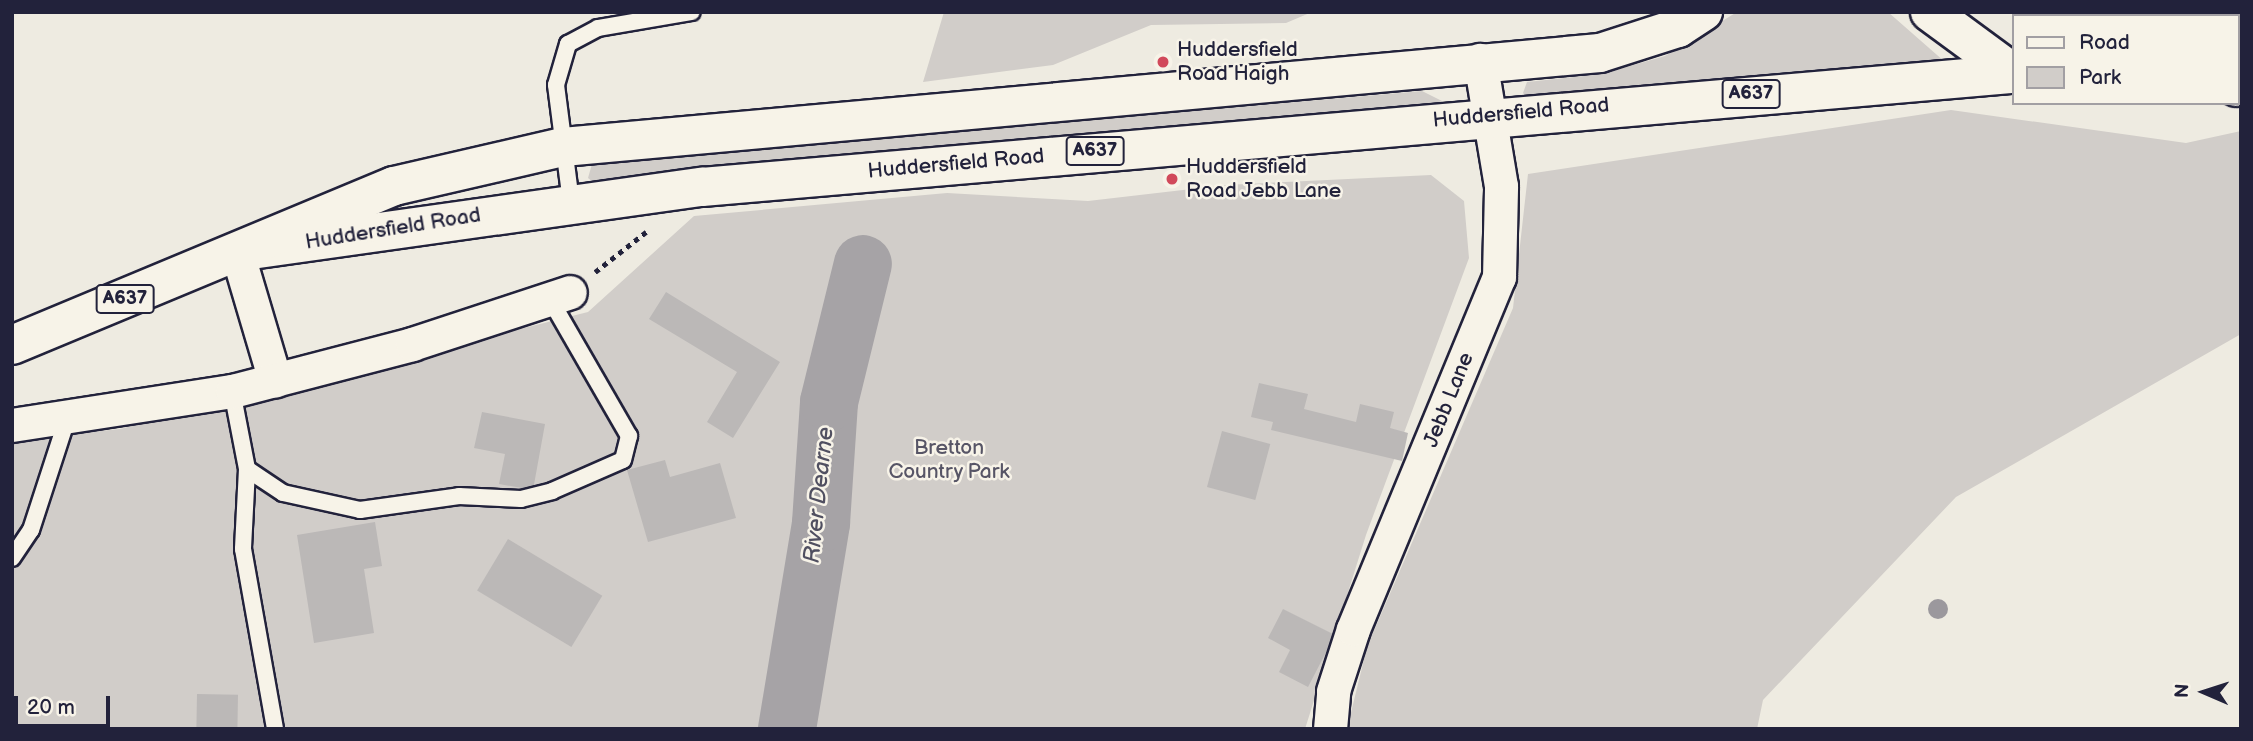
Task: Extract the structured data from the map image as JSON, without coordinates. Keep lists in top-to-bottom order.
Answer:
{
  "streets": {
    "highway": ["A637", "Huddersfield Road"],
    "street": ["Jebb Lane"]
  },
  "crossings": [
    ["Huddersfield Road", "Jebb Lane"]
  ],
  "water": ["River Dearne"],
  "parks": ["Bretton Country Park"],
  "places": ["Huddersfield Road Haigh", "Huddersfield Road Jebb Lane"],
  "legend": ["Road", "Park"],
  "scale_bar": "20 m",
  "north": "left"
}
